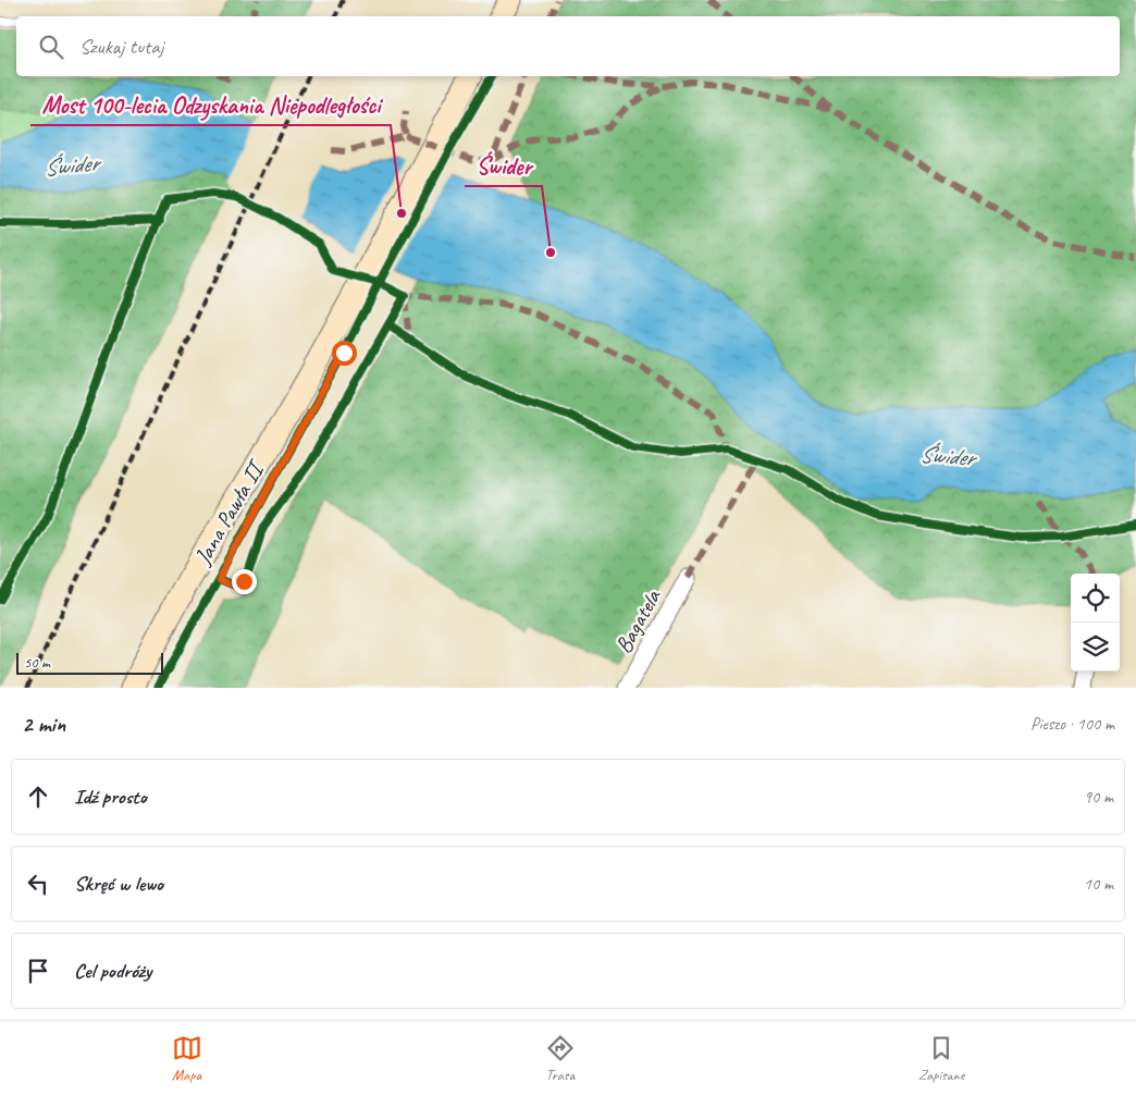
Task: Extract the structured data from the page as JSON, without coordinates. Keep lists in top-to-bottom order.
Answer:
{
  "streets": {
    "main road": ["Jana Pawła II"],
    "street": ["Bagatela"]
  },
  "water": ["Świder"],
  "places": ["Most 100-lecia Odzyskania Niepodległości", "Świder"],
  "scale_bar": "50 m",
  "page": {
    "search": "Szukaj tutaj",
    "scale": "50 m",
    "heading": ["2 min", "Pieszo · 100 m"],
    "list": [
      ["Idź prosto", "90 m"],
      ["Skręć w lewo", "10 m"],
      "Cel podróży"
    ],
    "nav": ["Mapa", "Trasa", "Zapisane"]
  }
}
